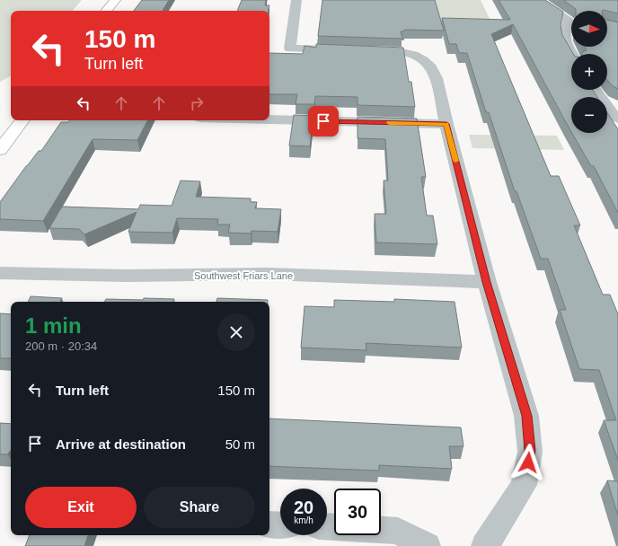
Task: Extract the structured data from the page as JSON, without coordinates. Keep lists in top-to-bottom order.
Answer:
{
  "streets": {
    "street": ["Southwest Friars Lane"]
  },
  "north": "right",
  "page": {
    "map_buttons": ["+", "−"],
    "turn": ["150 m", "Turn left"],
    "heading": ["1 min", "200 m · 20:34"],
    "list": [
      {
        "name": "Turn left",
        "value": "150 m"
      },
      {
        "name": "Arrive at destination",
        "value": "50 m"
      }
    ],
    "buttons": ["Exit", "Share"],
    "speed": "20 km/h",
    "limit": "30"
  }
}
